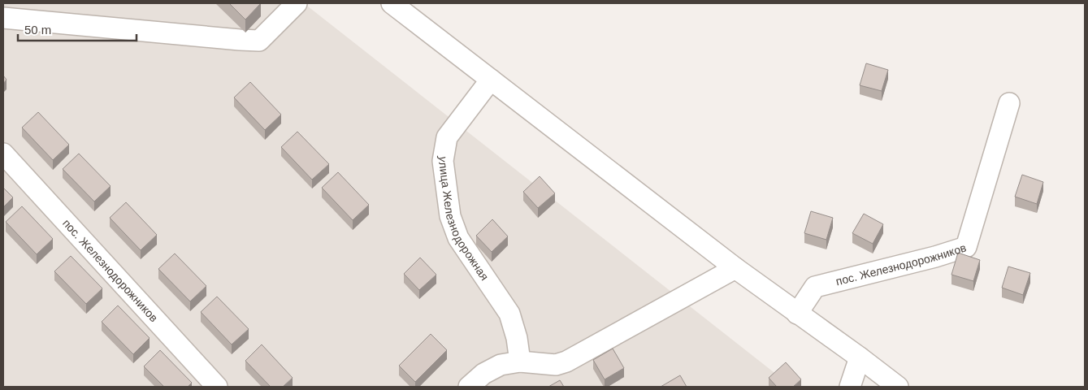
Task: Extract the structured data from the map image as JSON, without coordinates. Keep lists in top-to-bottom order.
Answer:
{
  "streets": {
    "street": ["улица Железнодорожная", "пос. Железнодорожников"]
  },
  "scale_bar": "50 m"
}
